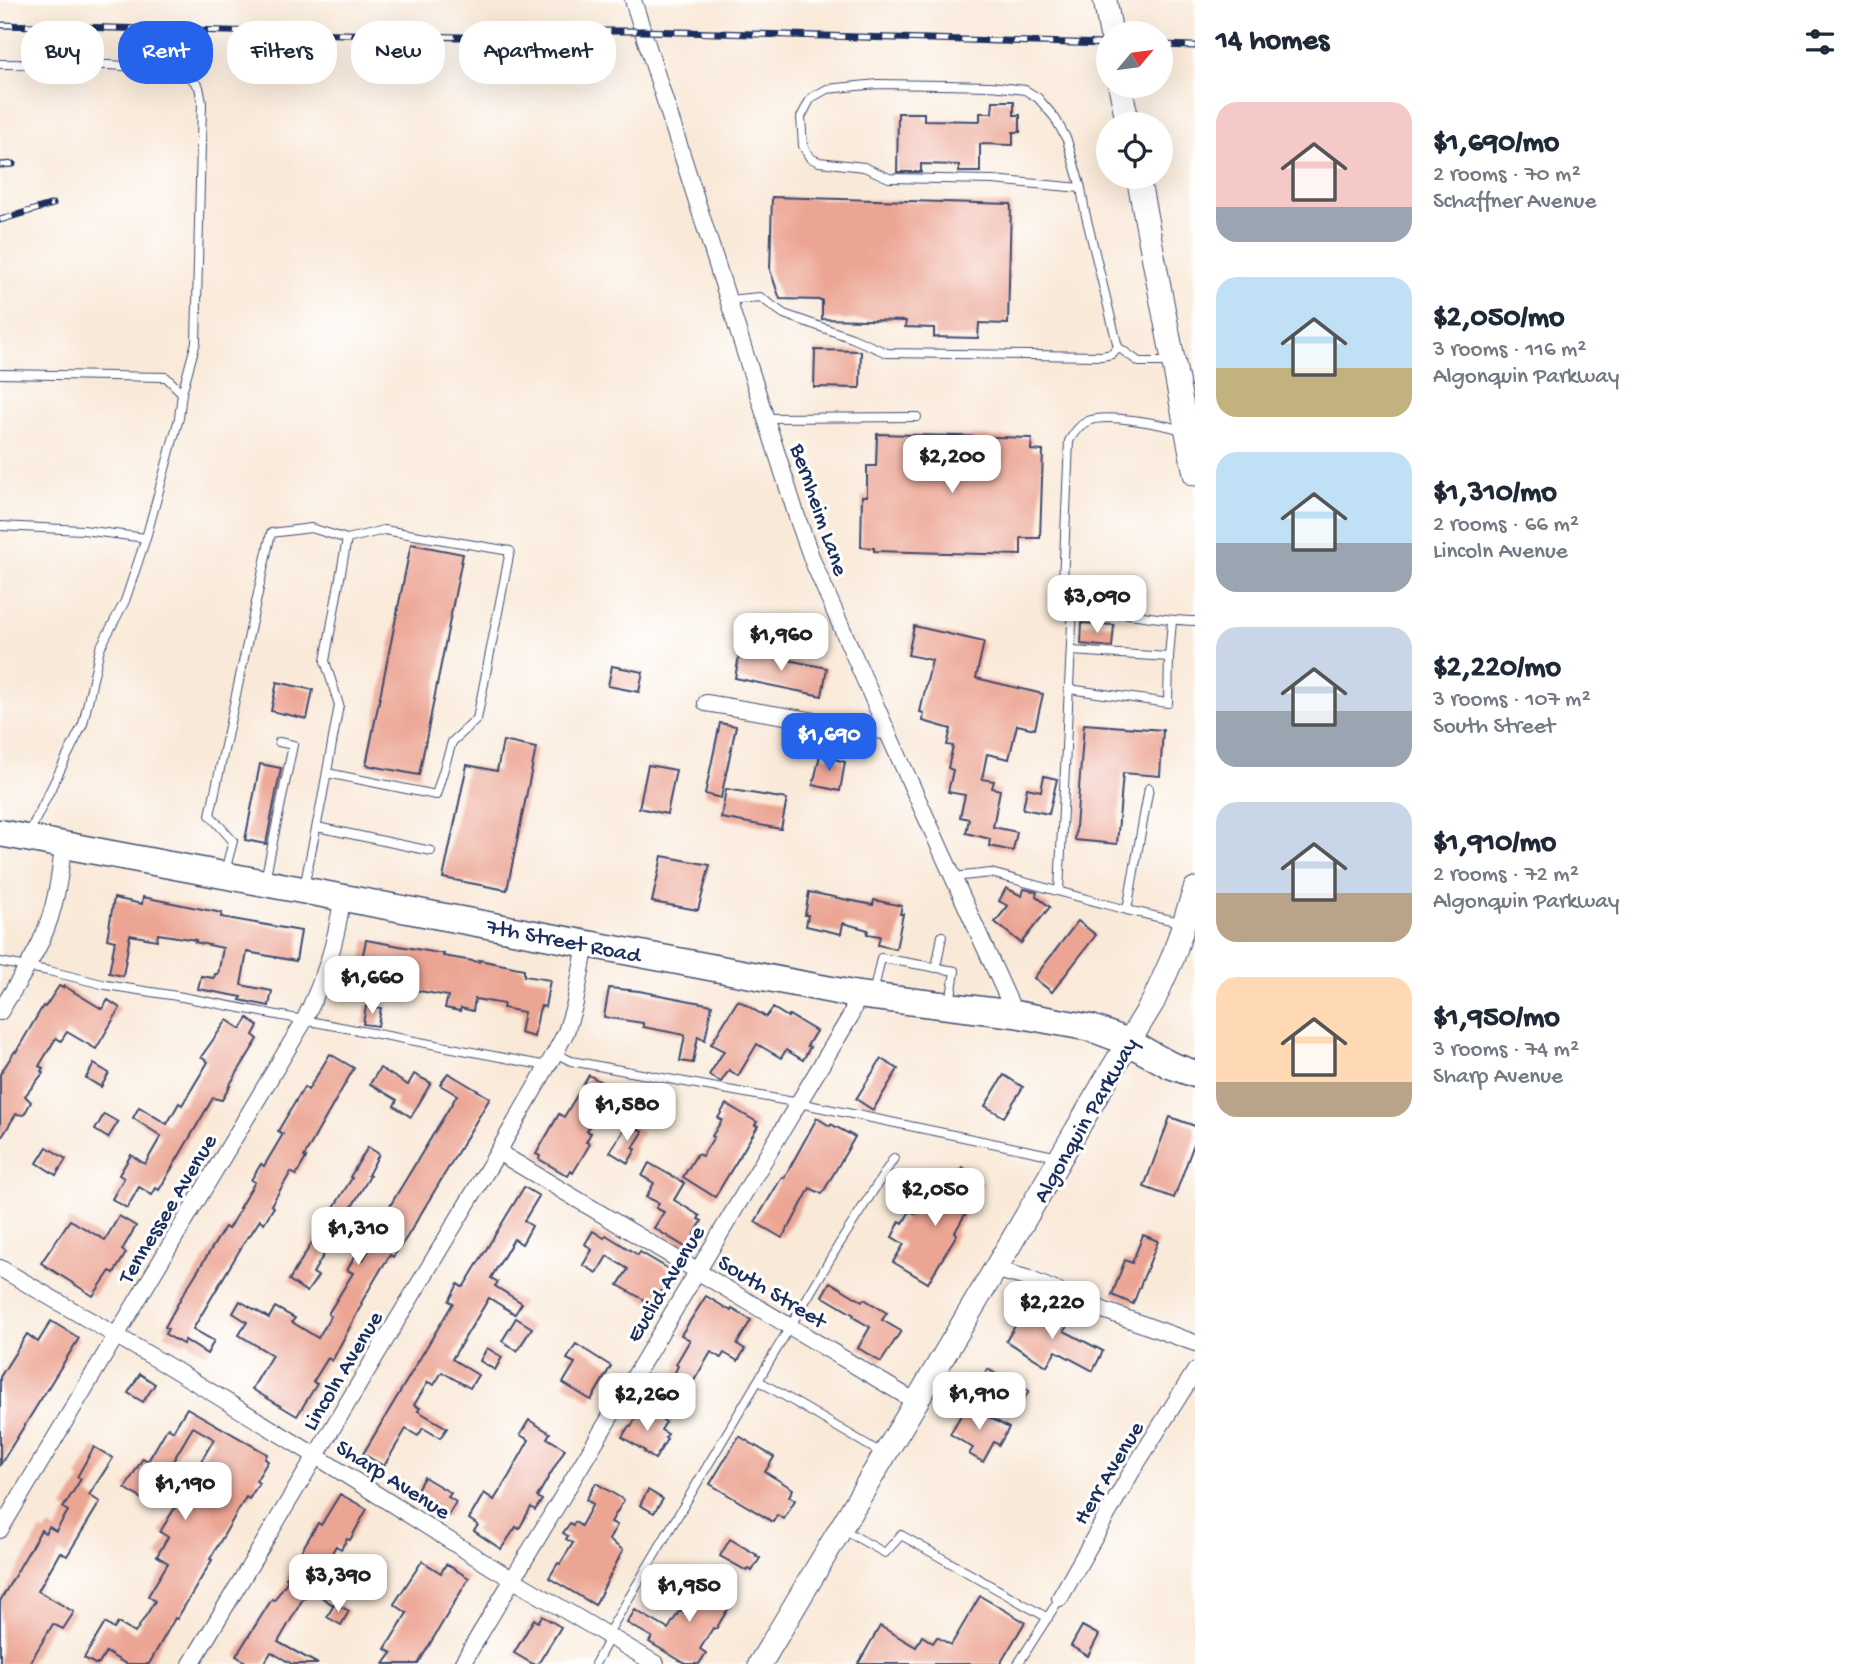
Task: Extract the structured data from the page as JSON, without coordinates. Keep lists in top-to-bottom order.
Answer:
{
  "streets": {
    "main road": ["7th Street Road", "Algonquin Parkway"],
    "street": [
      "Bernheim Lane",
      "Tennessee Avenue",
      "Euclid Avenue",
      "South Street",
      "Lincoln Avenue",
      "Herr Avenue",
      "Sharp Avenue"
    ]
  },
  "crossings": [
    ["Bernheim Lane", "7th Street Road"],
    ["7th Street Road", "Algonquin Parkway"],
    ["7th Street Road", "Tennessee Avenue"],
    ["7th Street Road", "Euclid Avenue"],
    ["7th Street Road", "Lincoln Avenue"],
    ["Algonquin Parkway", "South Street"],
    ["Tennessee Avenue", "Sharp Avenue"],
    ["Euclid Avenue", "South Street"],
    ["Euclid Avenue", "Sharp Avenue"],
    ["South Street", "Lincoln Avenue"],
    ["Lincoln Avenue", "Sharp Avenue"]
  ],
  "north": "top right",
  "page": {
    "heading": "14 homes",
    "chip": [
      "Buy",
      "Rent",
      "Filters",
      "New",
      "Apartment"
    ],
    "list": [
      {
        "name": "$1,690/mo",
        "note": "2 rooms · 70 m² · Schaffner Avenue"
      },
      {
        "name": "$2,050/mo",
        "note": "3 rooms · 116 m² · Algonquin Parkway"
      },
      {
        "name": "$1,310/mo",
        "note": "2 rooms · 66 m² · Lincoln Avenue"
      },
      {
        "name": "$2,220/mo",
        "note": "3 rooms · 107 m² · South Street"
      },
      {
        "name": "$1,910/mo",
        "note": "2 rooms · 72 m² · Algonquin Parkway"
      },
      {
        "name": "$1,950/mo",
        "note": "3 rooms · 74 m² · Sharp Avenue"
      }
    ],
    "price": [
      "$2,200",
      "$3,090",
      "$1,960",
      "$1,690",
      "$1,660",
      "$1,580",
      "$2,050",
      "$1,310",
      "$2,220",
      "$1,910",
      "$2,260",
      "$1,190",
      "$3,390",
      "$1,950"
    ]
  }
}
